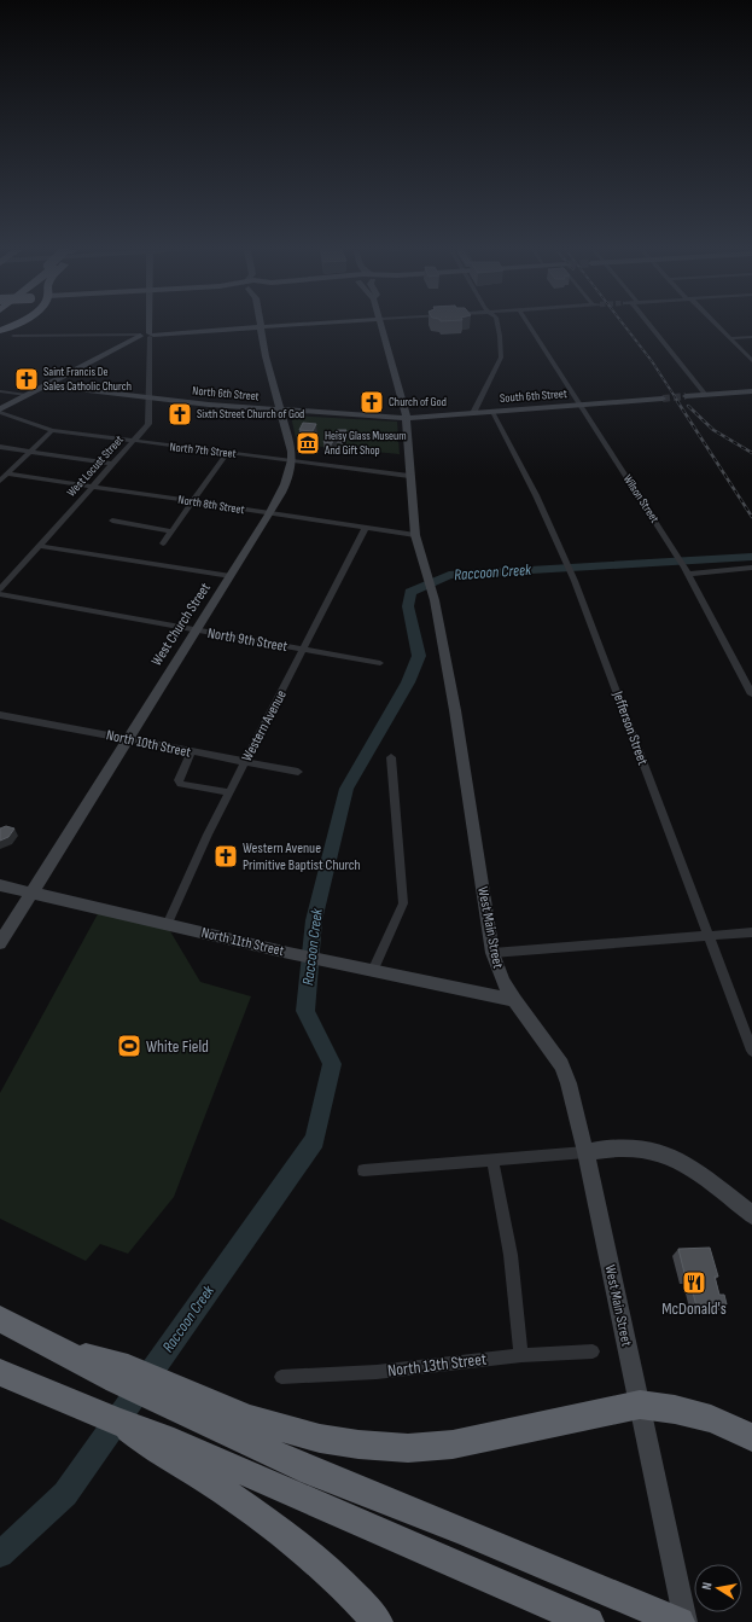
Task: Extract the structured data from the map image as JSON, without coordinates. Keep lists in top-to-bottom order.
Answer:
{
  "streets": {
    "street": [
      "North 6th Street",
      "South 6th Street",
      "North 7th Street",
      "West Locust Street",
      "Wilson Street",
      "North 8th Street",
      "West Church Street",
      "North 9th Street",
      "Western Avenue",
      "Jefferson Street",
      "North 10th Street",
      "West Main Street",
      "North 11th Street",
      "North 13th Street"
    ]
  },
  "crossings": [
    ["North 6th Street", "South 6th Street"],
    ["North 6th Street", "West Locust Street"],
    ["North 6th Street", "West Main Street"],
    ["South 6th Street", "Wilson Street"],
    ["South 6th Street", "Jefferson Street"],
    ["South 6th Street", "West Main Street"],
    ["North 7th Street", "West Locust Street"],
    ["North 7th Street", "West Church Street"],
    ["North 7th Street", "West Main Street"],
    ["West Locust Street", "North 8th Street"],
    ["North 8th Street", "West Church Street"],
    ["North 8th Street", "Western Avenue"],
    ["North 8th Street", "West Main Street"],
    ["West Church Street", "North 9th Street"],
    ["West Church Street", "North 10th Street"],
    ["West Church Street", "North 11th Street"],
    ["North 9th Street", "Western Avenue"],
    ["Western Avenue", "North 10th Street"],
    ["Western Avenue", "North 11th Street"],
    ["West Main Street", "North 11th Street"]
  ],
  "water": ["Raccoon Creek"],
  "places": {
    "church": [
      "Saint Francis De Sales Catholic Church",
      "Church of God",
      "Sixth Street Church of God",
      "Western Avenue Primitive Baptist Church"
    ],
    "museum": ["Heisy Glass Museum And Gift Shop"],
    "sports": ["White Field"],
    "restaurant": ["McDonald's"]
  },
  "north": "left"
}
